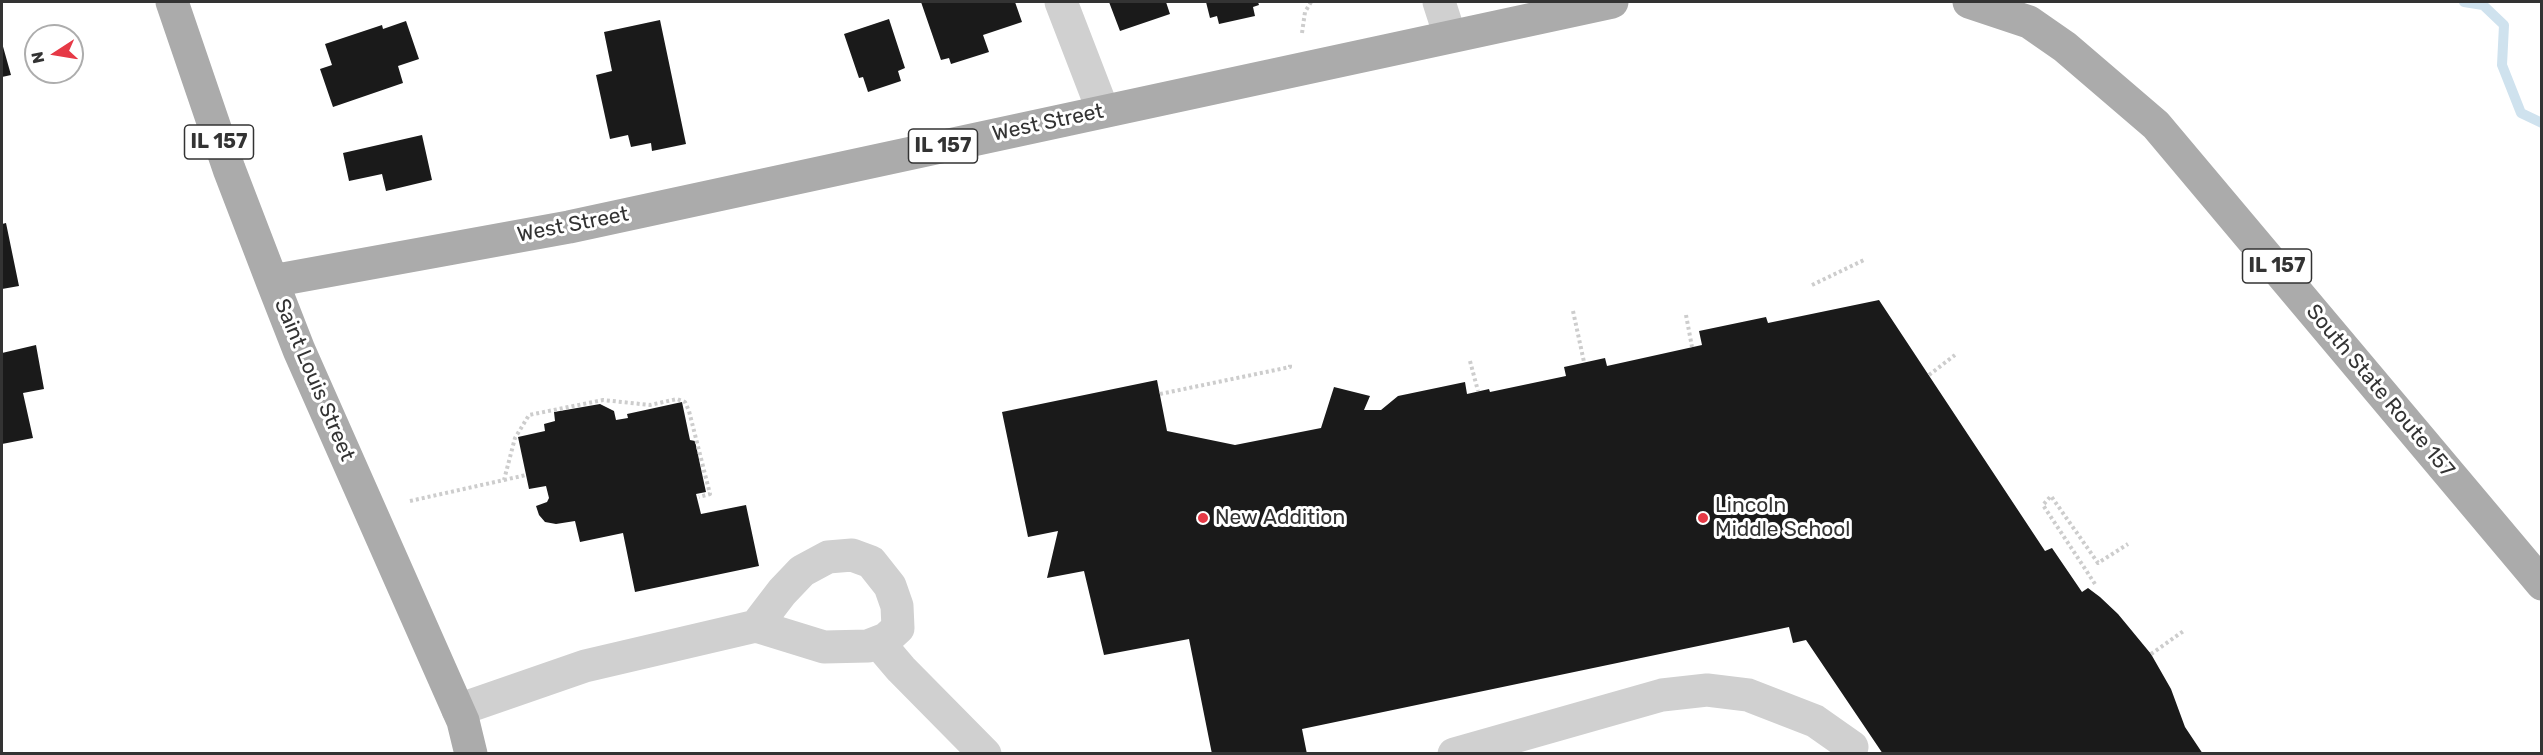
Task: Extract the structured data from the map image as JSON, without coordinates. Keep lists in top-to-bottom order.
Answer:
{
  "streets": {
    "main road": [
      "West Street",
      "IL 157",
      "Saint Louis Street",
      "South State Route 157"
    ]
  },
  "crossings": [
    ["West Street", "Saint Louis Street"]
  ],
  "places": ["New Addition", "Lincoln Middle School"],
  "north": "left"
}
